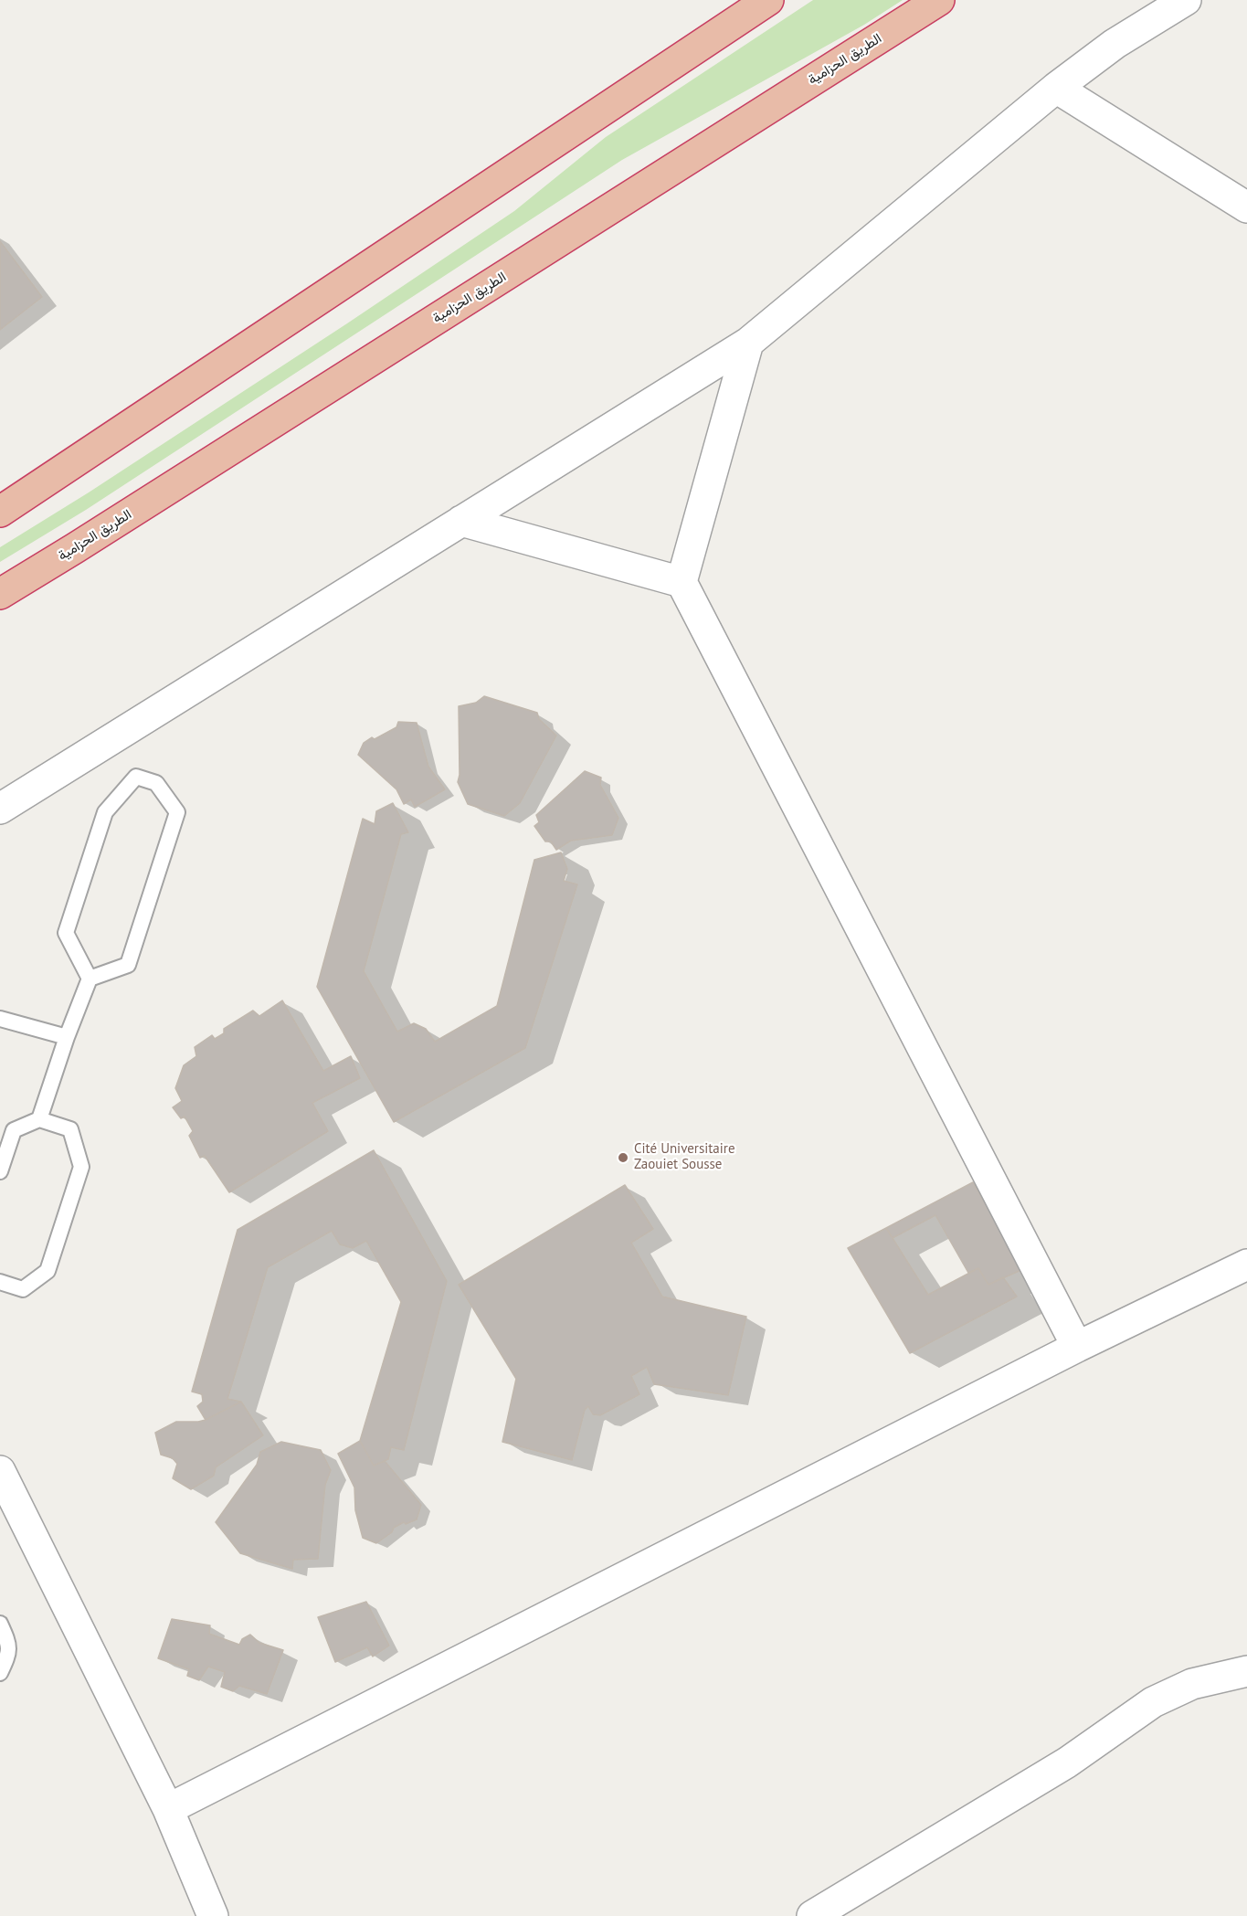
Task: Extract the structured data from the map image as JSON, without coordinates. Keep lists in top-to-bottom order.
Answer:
{
  "streets": {
    "highway": ["الطريق الحزامية"]
  },
  "places": ["Cité Universitaire Zaouiet Sousse"]
}
